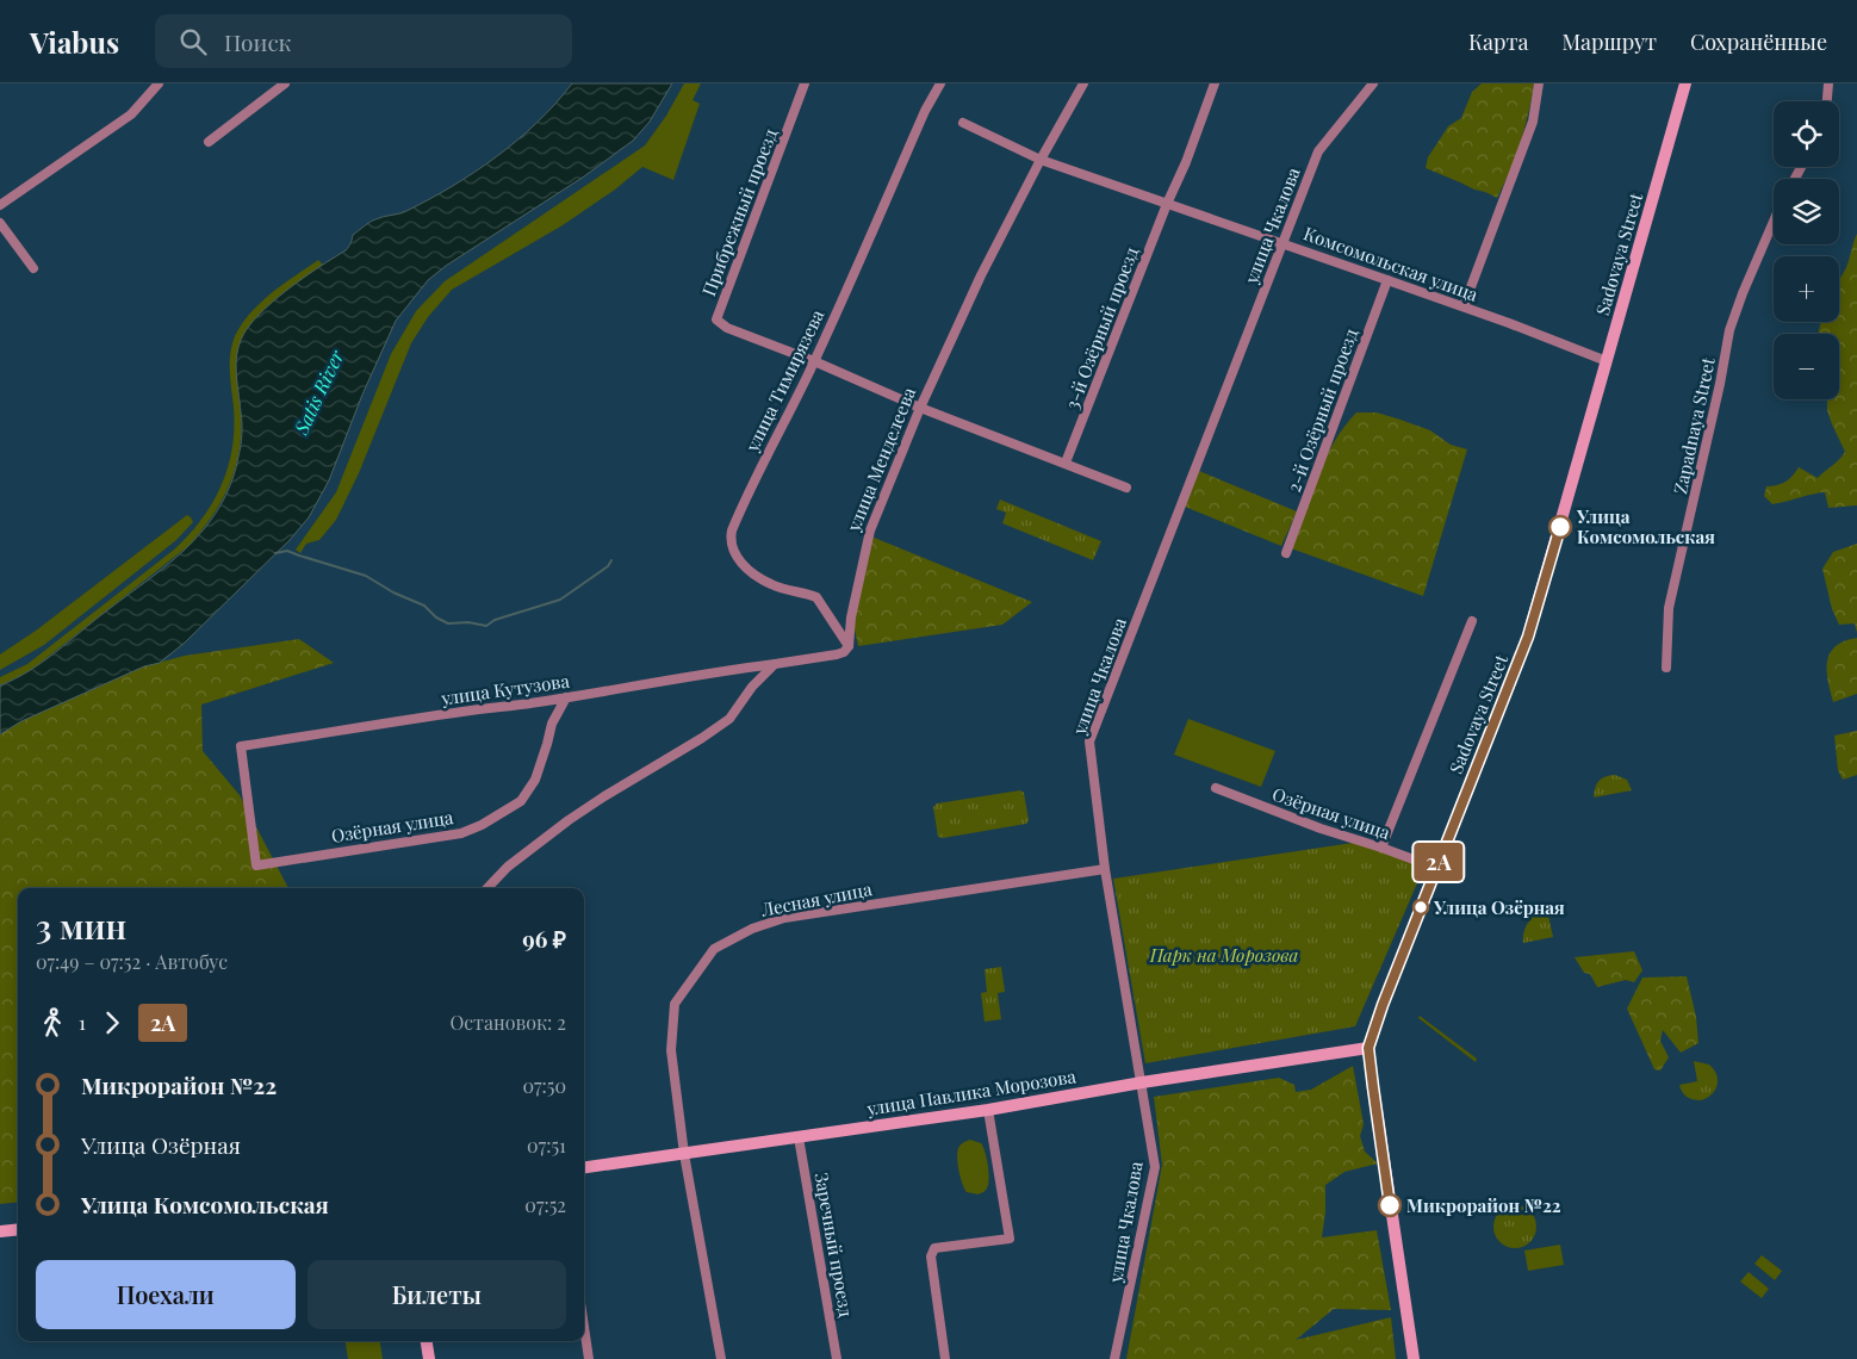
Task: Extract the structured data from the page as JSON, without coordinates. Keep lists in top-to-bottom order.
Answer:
{
  "streets": {
    "street": [
      "Прибрежный проезд",
      "улица Чкалова",
      "Sadovaya Street",
      "Комсомольская улица",
      "3-й Озёрный проезд",
      "улица Тимирязева",
      "2-й Озёрный проезд",
      "Zapadnaya Street",
      "улица Менделеева",
      "улица Кутузова",
      "Озёрная улица",
      "Лесная улица",
      "улица Павлика Морозова",
      "Заречный проезд"
    ]
  },
  "crossings": [
    ["Прибрежный проезд", "улица Тимирязева"],
    ["улица Чкалова", "Комсомольская улица"],
    ["улица Чкалова", "Лесная улица"],
    ["улица Чкалова", "улица Павлика Морозова"],
    ["Sadovaya Street", "Комсомольская улица"],
    ["Sadovaya Street", "Озёрная улица"],
    ["Sadovaya Street", "улица Павлика Морозова"],
    ["Комсомольская улица", "3-й Озёрный проезд"],
    ["Комсомольская улица", "2-й Озёрный проезд"],
    ["Комсомольская улица", "улица Менделеева"],
    ["улица Тимирязева", "улица Менделеева"],
    ["улица Кутузова", "Озёрная улица"],
    ["Лесная улица", "улица Павлика Морозова"],
    ["улица Павлика Морозова", "Заречный проезд"]
  ],
  "water": ["Satis River"],
  "parks": ["Парк на Морозова"],
  "places": ["Улица Комсомольская", "Улица Озёрная", "Микрорайон №22"],
  "lines": ["bus line 2А"],
  "page": {
    "header": "Viabus",
    "search": "Поиск",
    "nav": ["Карта", "Маршрут", "Сохранённые"],
    "on_map": "2А",
    "map_buttons": ["+", "−"],
    "heading": ["3 мин", "07:49 – 07:52 · Автобус", "96 ₽"],
    "legs": ["1", "2А", "Остановок: 2"],
    "list": [
      {
        "name": "Микрорайон №22",
        "value": "07:50"
      },
      {
        "name": "Улица Озёрная",
        "value": "07:51"
      },
      {
        "name": "Улица Комсомольская",
        "value": "07:52"
      }
    ],
    "buttons": ["Поехали", "Билеты"]
  }
}
